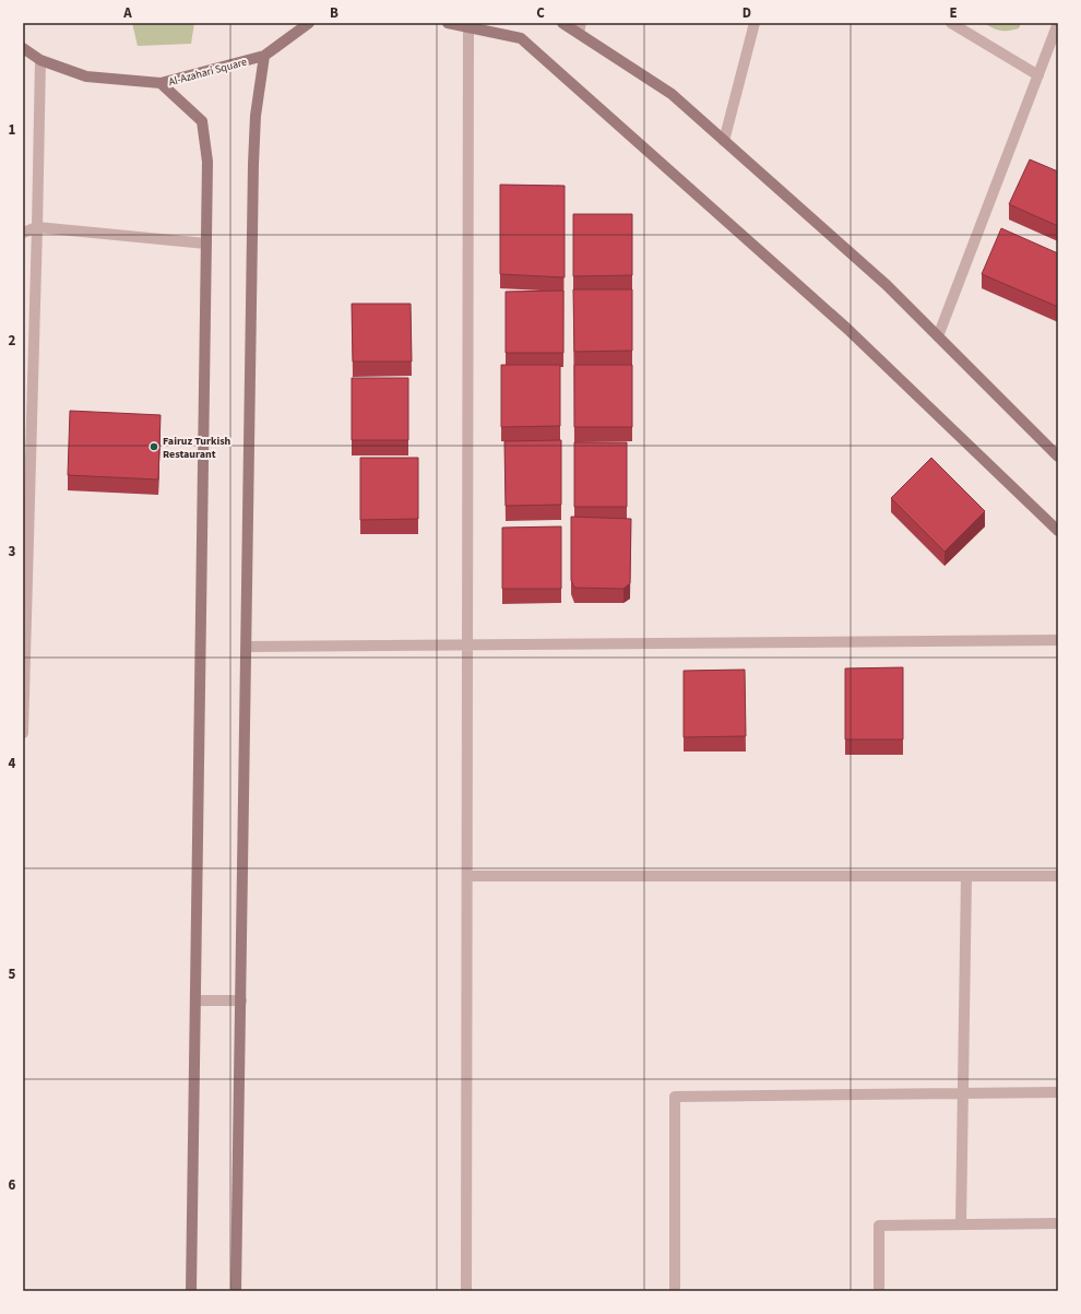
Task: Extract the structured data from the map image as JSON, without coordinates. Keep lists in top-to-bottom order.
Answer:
{
  "streets": {
    "main road": ["Al-Azahari Square"]
  },
  "places": ["Fairuz Turkish Restaurant"],
  "grid": {
    "columns": [
      "A",
      "B",
      "C",
      "D",
      "E"
    ],
    "rows": [
      "1",
      "2",
      "3",
      "4",
      "5",
      "6"
    ]
  }
}
